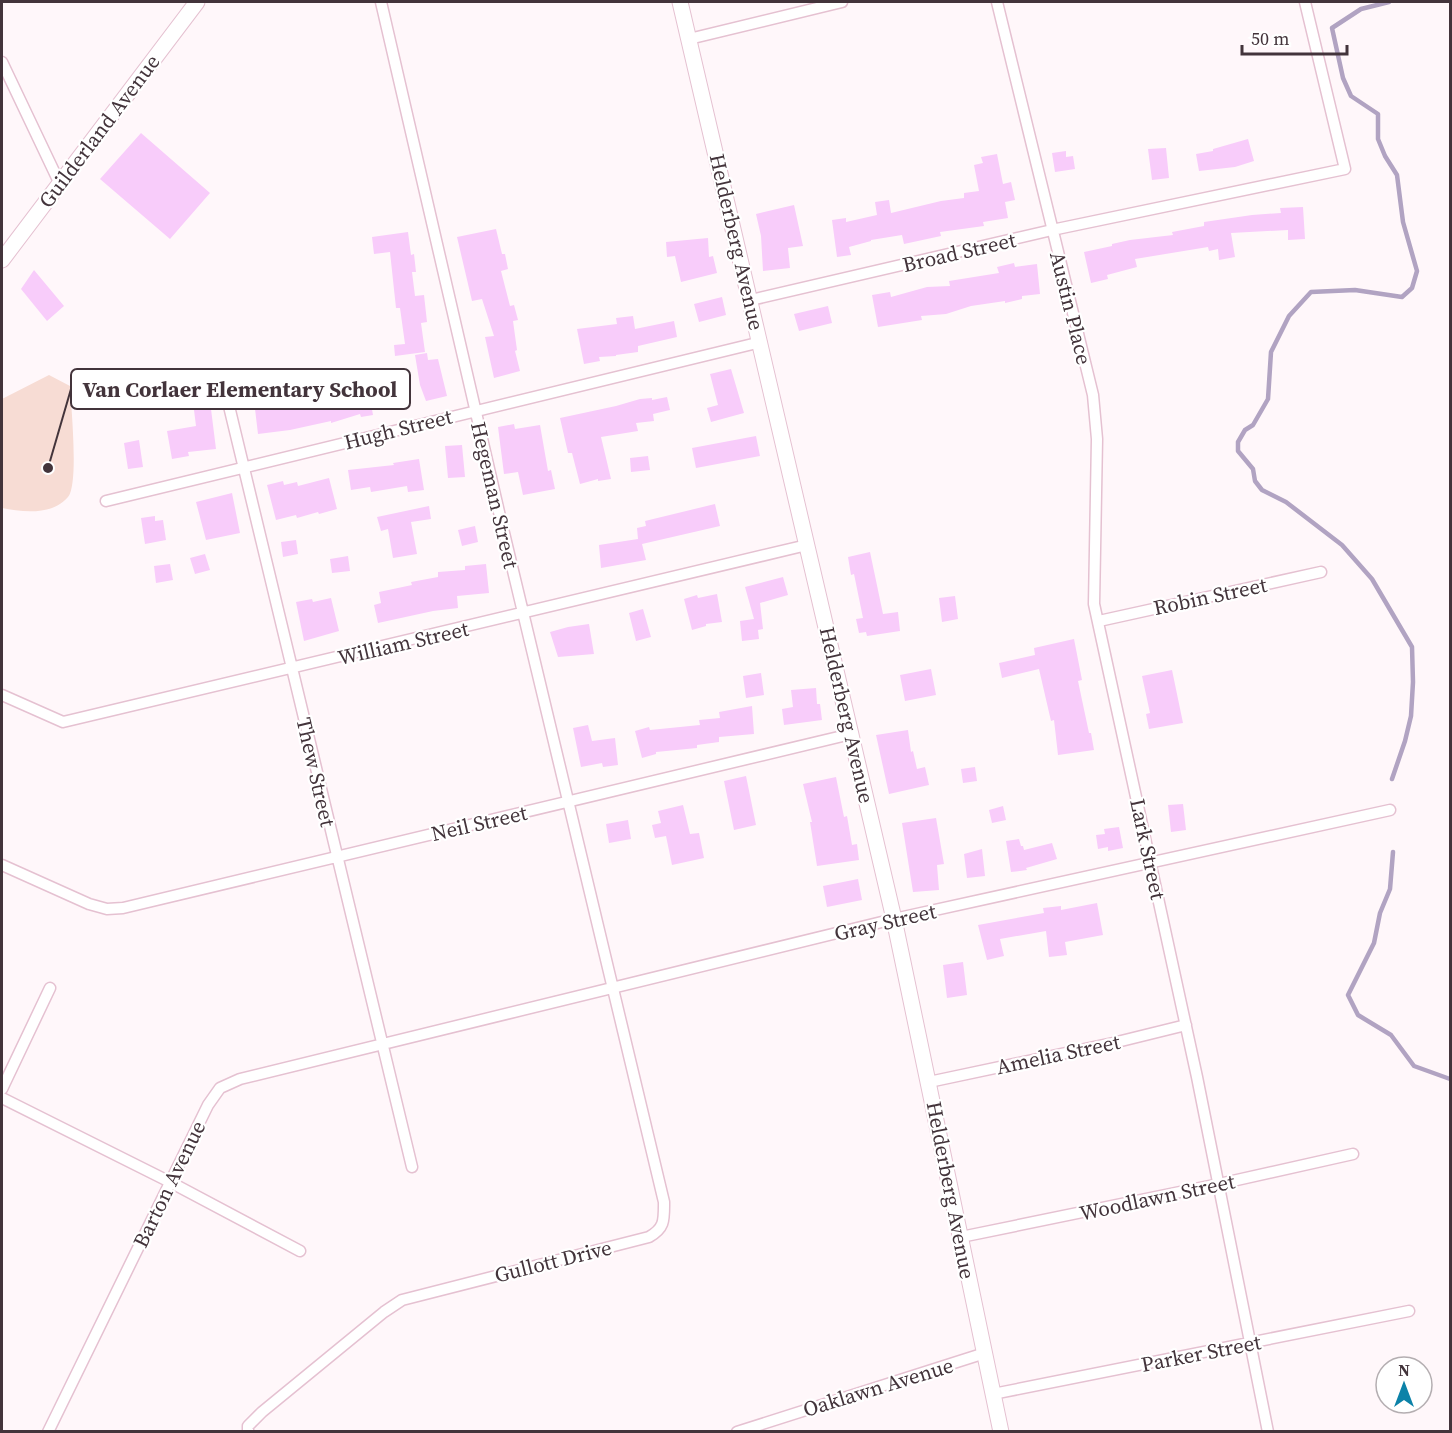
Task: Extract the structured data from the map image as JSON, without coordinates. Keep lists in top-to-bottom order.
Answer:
{
  "streets": {
    "street": [
      "Guilderland Avenue",
      "Helderberg Avenue",
      "Broad Street",
      "Austin Place",
      "Hugh Street",
      "Hegeman Street",
      "Robin Street",
      "William Street",
      "Thew Street",
      "Neil Street",
      "Lark Street",
      "Gray Street",
      "Amelia Street",
      "Barton Avenue",
      "Woodlawn Street",
      "Gullott Drive",
      "Parker Street",
      "Oaklawn Avenue"
    ]
  },
  "crossings": [
    ["Helderberg Avenue", "Broad Street"],
    ["Helderberg Avenue", "Hugh Street"],
    ["Helderberg Avenue", "William Street"],
    ["Helderberg Avenue", "Neil Street"],
    ["Helderberg Avenue", "Gray Street"],
    ["Helderberg Avenue", "Amelia Street"],
    ["Helderberg Avenue", "Woodlawn Street"],
    ["Helderberg Avenue", "Parker Street"],
    ["Helderberg Avenue", "Oaklawn Avenue"],
    ["Broad Street", "Austin Place"],
    ["Austin Place", "Robin Street"],
    ["Austin Place", "Lark Street"],
    ["Hugh Street", "Hegeman Street"],
    ["Hugh Street", "Thew Street"],
    ["Hegeman Street", "William Street"],
    ["Hegeman Street", "Neil Street"],
    ["Hegeman Street", "Gray Street"],
    ["Hegeman Street", "Gullott Drive"],
    ["Robin Street", "Lark Street"],
    ["William Street", "Thew Street"],
    ["Thew Street", "Neil Street"],
    ["Thew Street", "Gray Street"],
    ["Thew Street", "Barton Avenue"],
    ["Lark Street", "Gray Street"],
    ["Lark Street", "Amelia Street"],
    ["Lark Street", "Woodlawn Street"],
    ["Lark Street", "Parker Street"],
    ["Gray Street", "Barton Avenue"],
    ["Gray Street", "Gullott Drive"]
  ],
  "places": ["Van Corlaer Elementary School"],
  "scale_bar": "50 m",
  "north": "top"
}
